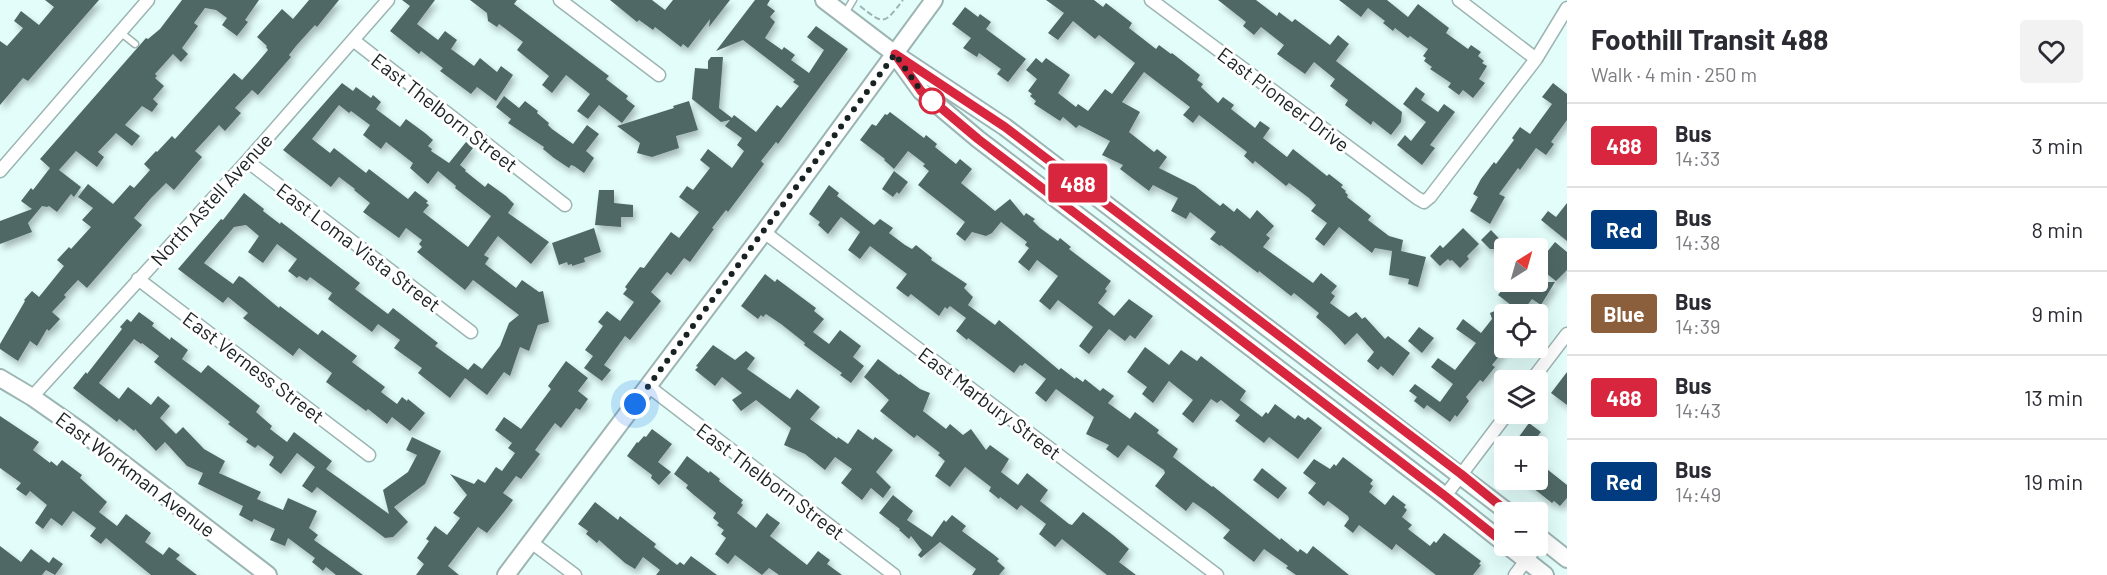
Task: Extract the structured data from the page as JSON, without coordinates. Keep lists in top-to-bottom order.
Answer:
{
  "streets": {
    "street": [
      "East Pioneer Drive",
      "East Thelborn Street",
      "North Astell Avenue",
      "East Loma Vista Street",
      "East Verness Street",
      "East Marbury Street",
      "East Workman Avenue"
    ]
  },
  "crossings": [
    ["East Thelborn Street", "North Astell Avenue"],
    ["North Astell Avenue", "East Loma Vista Street"],
    ["North Astell Avenue", "East Verness Street"],
    ["North Astell Avenue", "East Workman Avenue"]
  ],
  "lines": ["bus line 488"],
  "north": "top right",
  "page": {
    "on_map": "488",
    "heading": ["Foothill Transit 488", "Walk · 4 min · 250 m"],
    "list": [
      {
        "mark": "488",
        "name": "Bus",
        "note": "14:33",
        "value": "3 min"
      },
      {
        "mark": "Red",
        "name": "Bus",
        "note": "14:38",
        "value": "8 min"
      },
      {
        "mark": "Blue",
        "name": "Bus",
        "note": "14:39",
        "value": "9 min"
      },
      {
        "mark": "488",
        "name": "Bus",
        "note": "14:43",
        "value": "13 min"
      },
      {
        "mark": "Red",
        "name": "Bus",
        "note": "14:49",
        "value": "19 min"
      }
    ],
    "map_buttons": ["+", "−"]
  }
}
